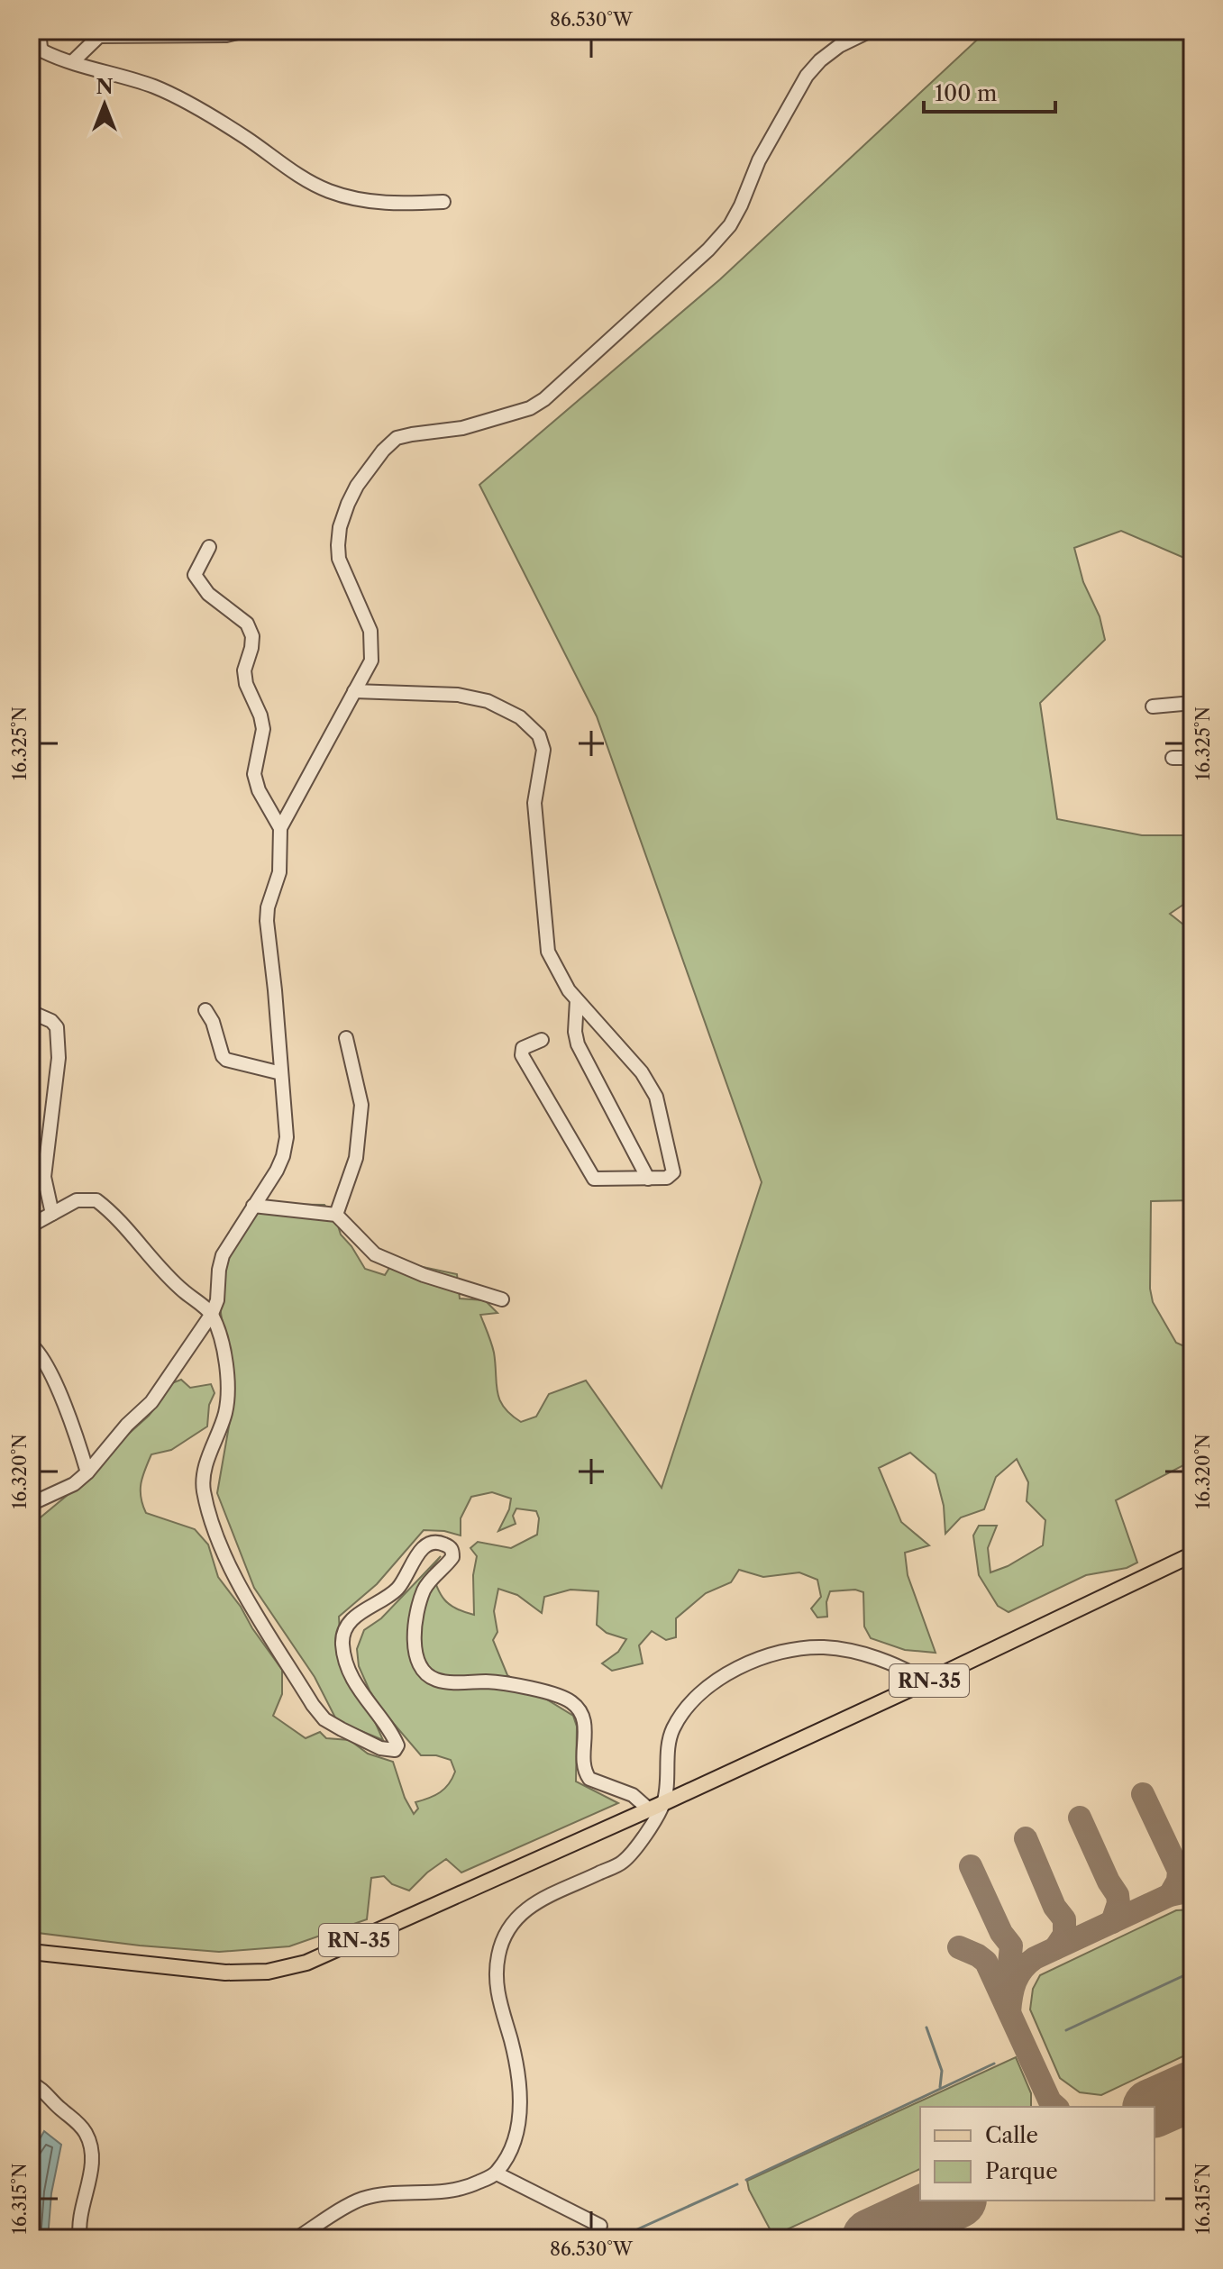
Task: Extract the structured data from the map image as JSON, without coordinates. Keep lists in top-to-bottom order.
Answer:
{
  "streets": {
    "main road": ["RN-35"]
  },
  "legend": ["Calle", "Parque"],
  "scale_bar": "100 m",
  "north": "top",
  "coordinates": [
    "86.530°W",
    "16.325°N",
    "16.320°N",
    "16.315°N"
  ]
}
